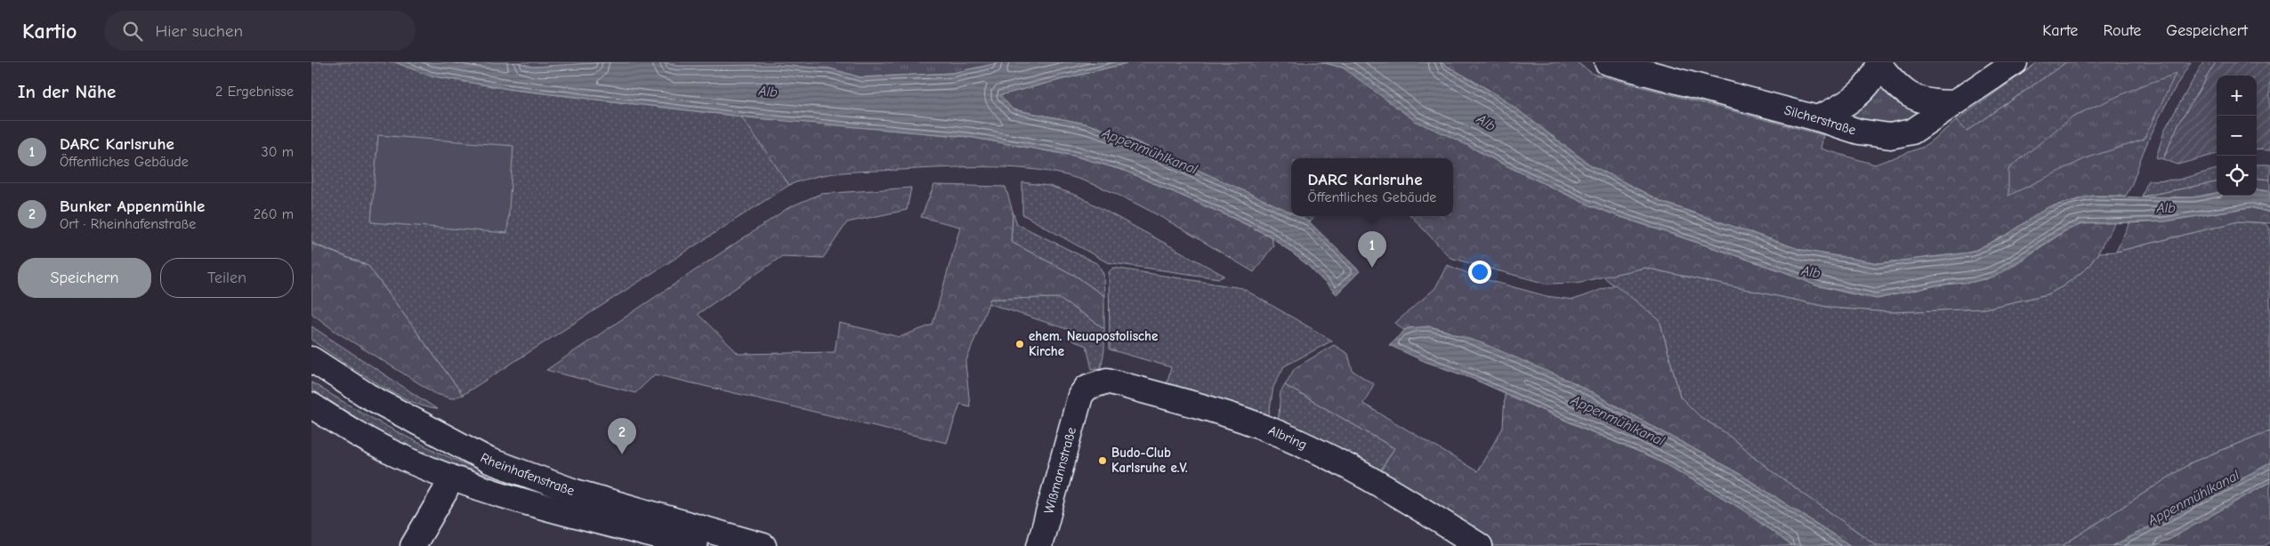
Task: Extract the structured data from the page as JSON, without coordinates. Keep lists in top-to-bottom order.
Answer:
{
  "streets": {
    "street": [
      "Silcherstraße",
      "Albring",
      "Wißmannstraße",
      "Rheinhafenstraße"
    ]
  },
  "crossings": [
    ["Albring", "Wißmannstraße"]
  ],
  "water": ["Alb", "Appenmühlkanal"],
  "places": ["ehem. Neuapostolische Kirche", "Budo-Club Karlsruhe e.V."],
  "page": {
    "header": "Kartio",
    "search": "Hier suchen",
    "nav": ["Karte", "Route", "Gespeichert"],
    "heading": ["In der Nähe", "2 Ergebnisse"],
    "map_buttons": ["+", "−"],
    "list": [
      {
        "mark": "1",
        "name": "DARC Karlsruhe",
        "note": "Öffentliches Gebäude",
        "value": "30 m"
      },
      {
        "mark": "2",
        "name": "Bunker Appenmühle",
        "note": "Ort · Rheinhafenstraße",
        "value": "260 m"
      }
    ],
    "popup": ["DARC Karlsruhe", "Öffentliches Gebäude"],
    "pins": ["1", "2"],
    "buttons": ["Speichern", "Teilen"]
  }
}
